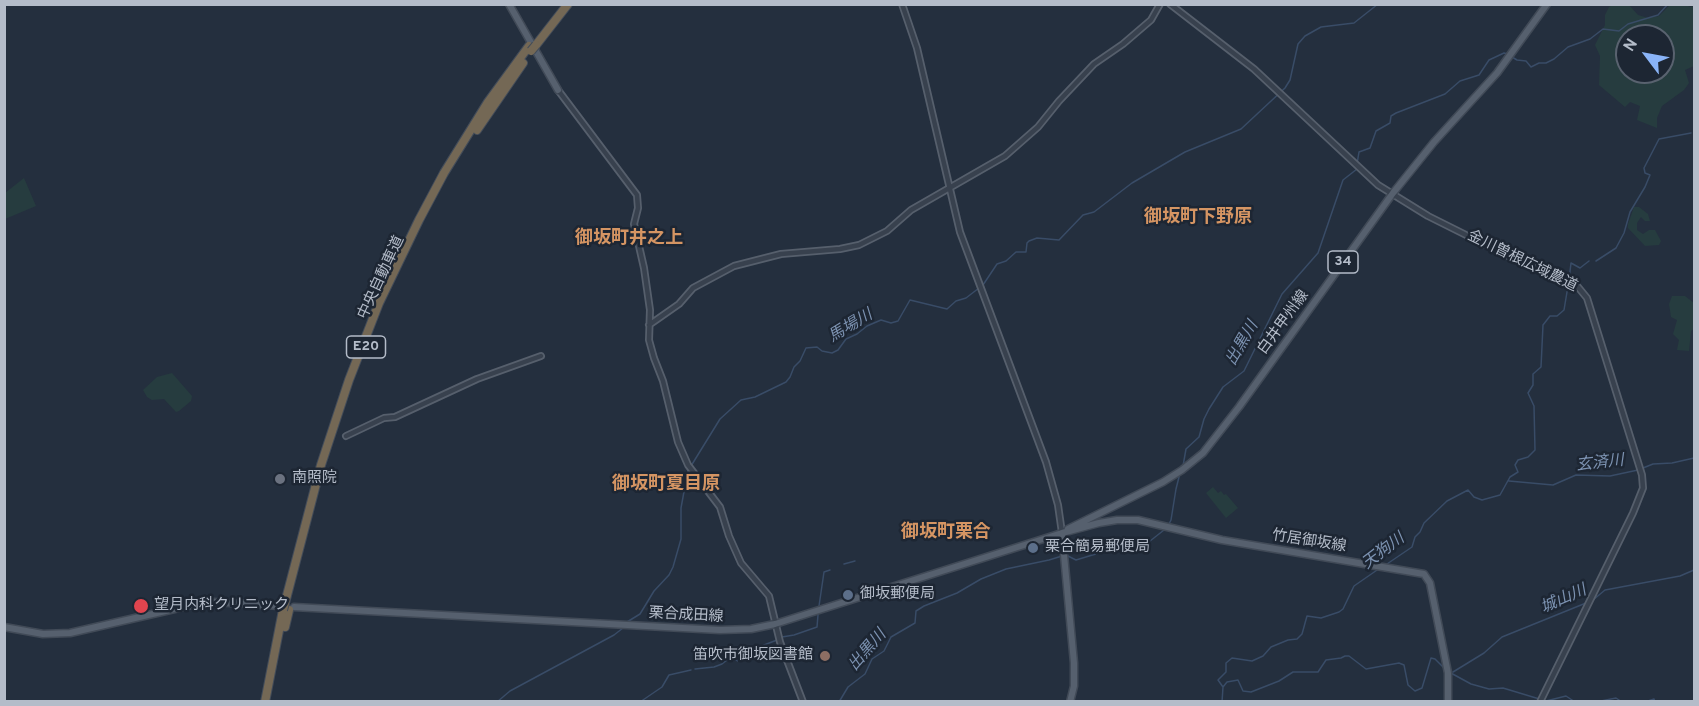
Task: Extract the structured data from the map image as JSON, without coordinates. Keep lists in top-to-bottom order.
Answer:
{
  "streets": {
    "highway": ["中央自動車道", "E20"],
    "main road": [
      "34",
      "白井甲州線",
      "竹居御坂線",
      "栗合成田線"
    ],
    "street": ["金川曽根広域農道"]
  },
  "crossings": [
    ["金川曽根広域農道", "白井甲州線"],
    ["中央自動車道", "栗合成田線"],
    ["白井甲州線", "竹居御坂線"],
    ["白井甲州線", "栗合成田線"],
    ["竹居御坂線", "栗合成田線"]
  ],
  "districts": [
    "御坂町下野原",
    "御坂町井之上",
    "御坂町夏目原",
    "御坂町栗合"
  ],
  "water": [
    "馬場川",
    "出黒川",
    "玄済川",
    "天狗川",
    "城山川"
  ],
  "places": [
    "南照院",
    "栗合簡易郵便局",
    "御坂郵便局",
    "望月内科クリニック",
    "笛吹市御坂図書館"
  ],
  "north": "top left"
}
